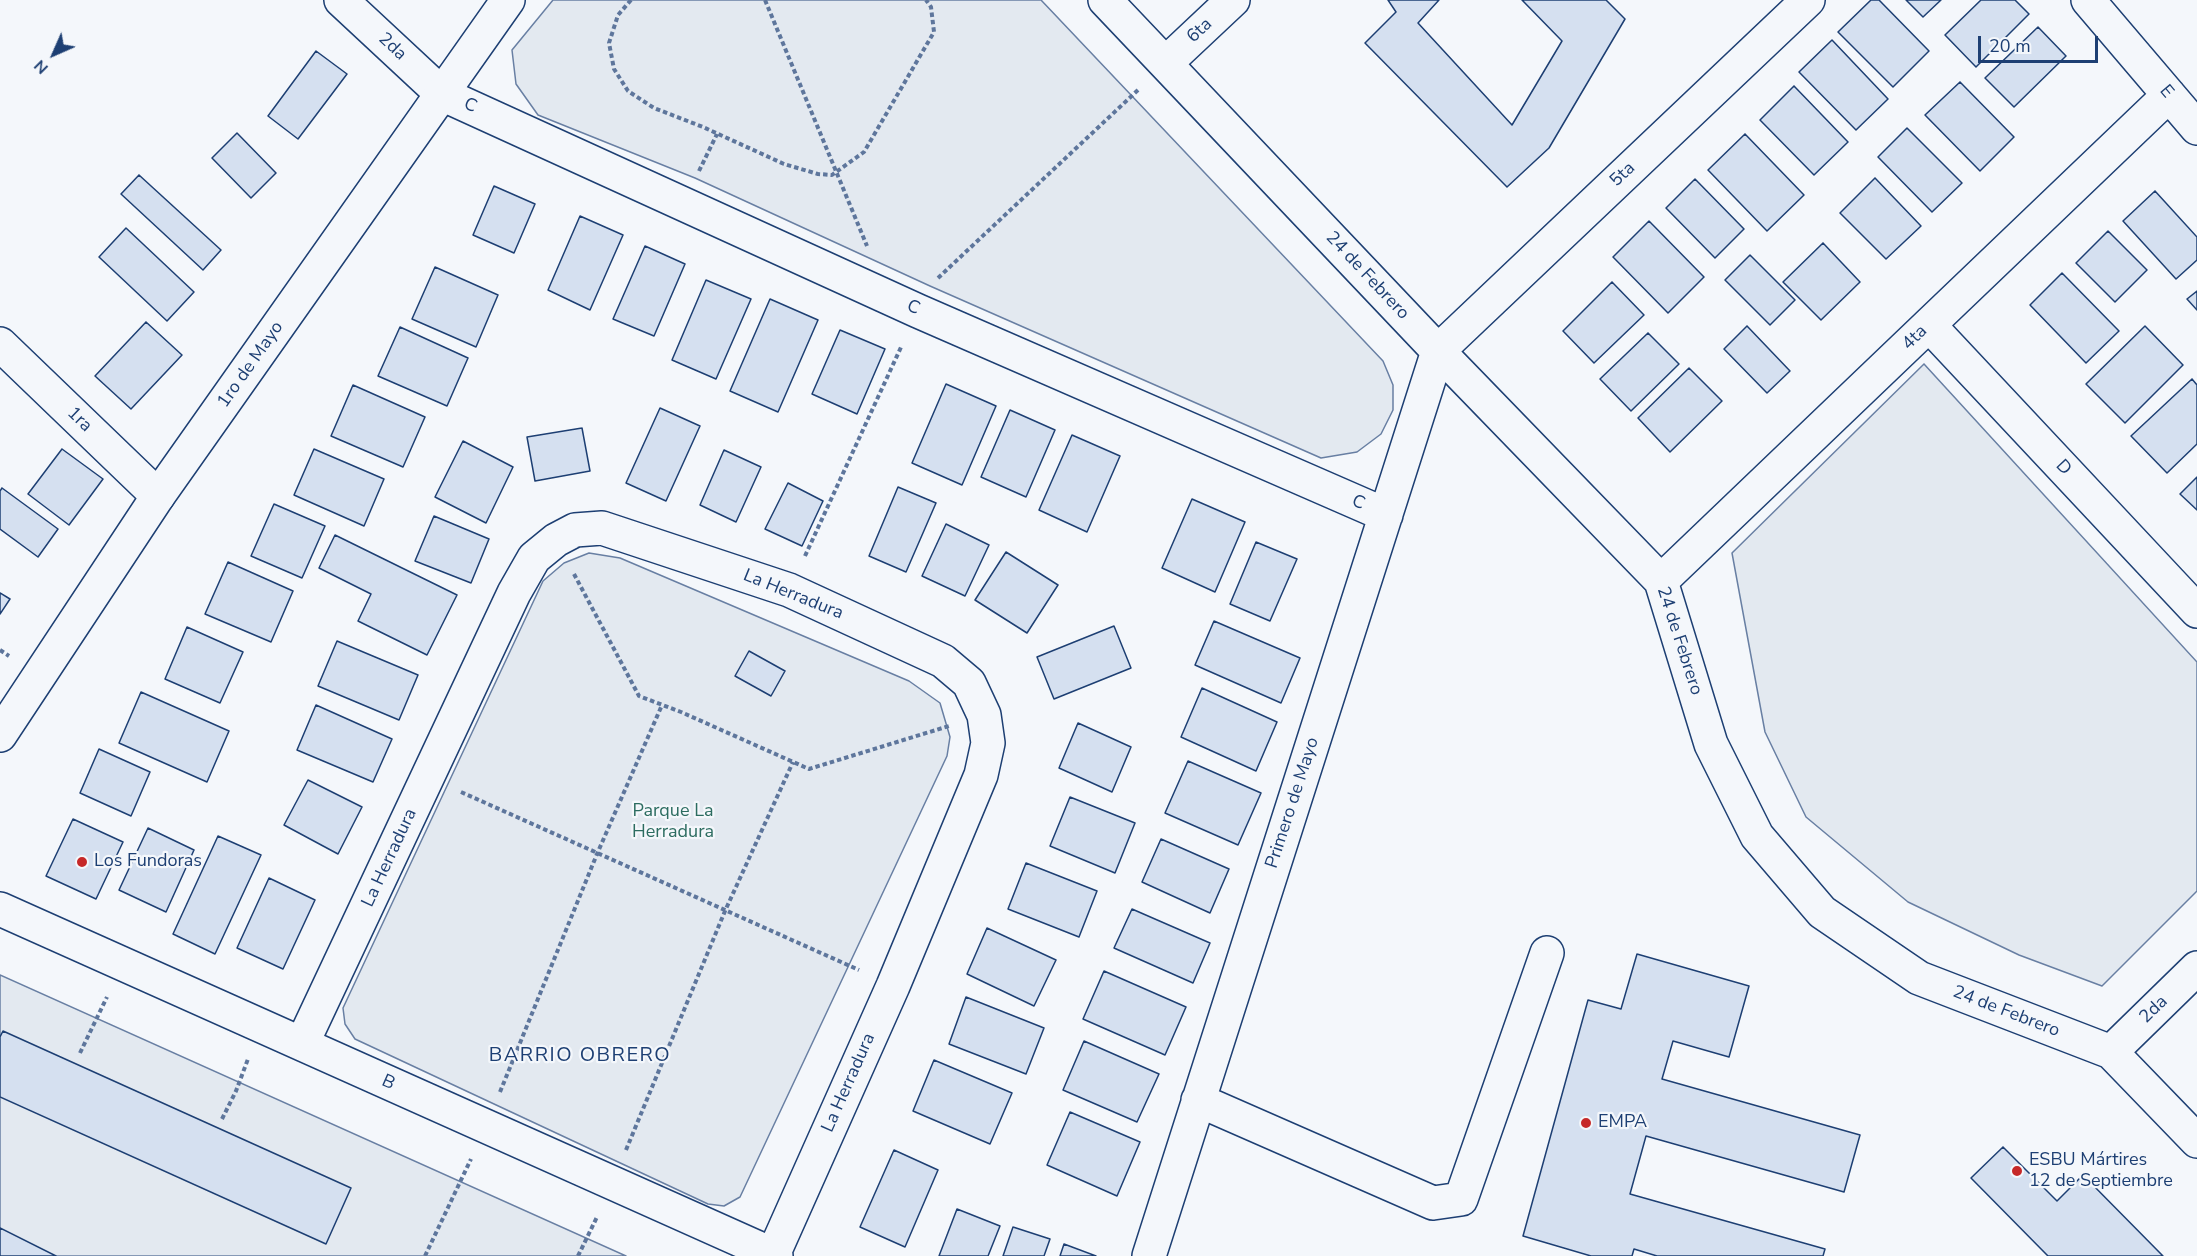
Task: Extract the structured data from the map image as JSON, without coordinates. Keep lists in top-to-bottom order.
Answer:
{
  "streets": {
    "street": [
      "6ta",
      "2da",
      "E",
      "C",
      "5ta",
      "24 de Febrero",
      "4ta",
      "1ro de Mayo",
      "1ra",
      "D",
      "La Herradura",
      "Primero de Mayo",
      "B"
    ]
  },
  "crossings": [
    ["6ta", "24 de Febrero"],
    ["2da", "C"],
    ["2da", "24 de Febrero"],
    ["2da", "1ro de Mayo"],
    ["E", "4ta"],
    ["C", "1ro de Mayo"],
    ["C", "Primero de Mayo"],
    ["5ta", "24 de Febrero"],
    ["5ta", "Primero de Mayo"],
    ["24 de Febrero", "4ta"],
    ["24 de Febrero", "Primero de Mayo"],
    ["4ta", "D"],
    ["1ro de Mayo", "1ra"],
    ["La Herradura", "B"]
  ],
  "districts": ["BARRIO OBRERO"],
  "parks": ["Parque La Herradura"],
  "places": ["Los Fundoras", "EMPA", "ESBU Mártires 12 de Septiembre"],
  "scale_bar": "20 m",
  "north": "bottom left"
}
